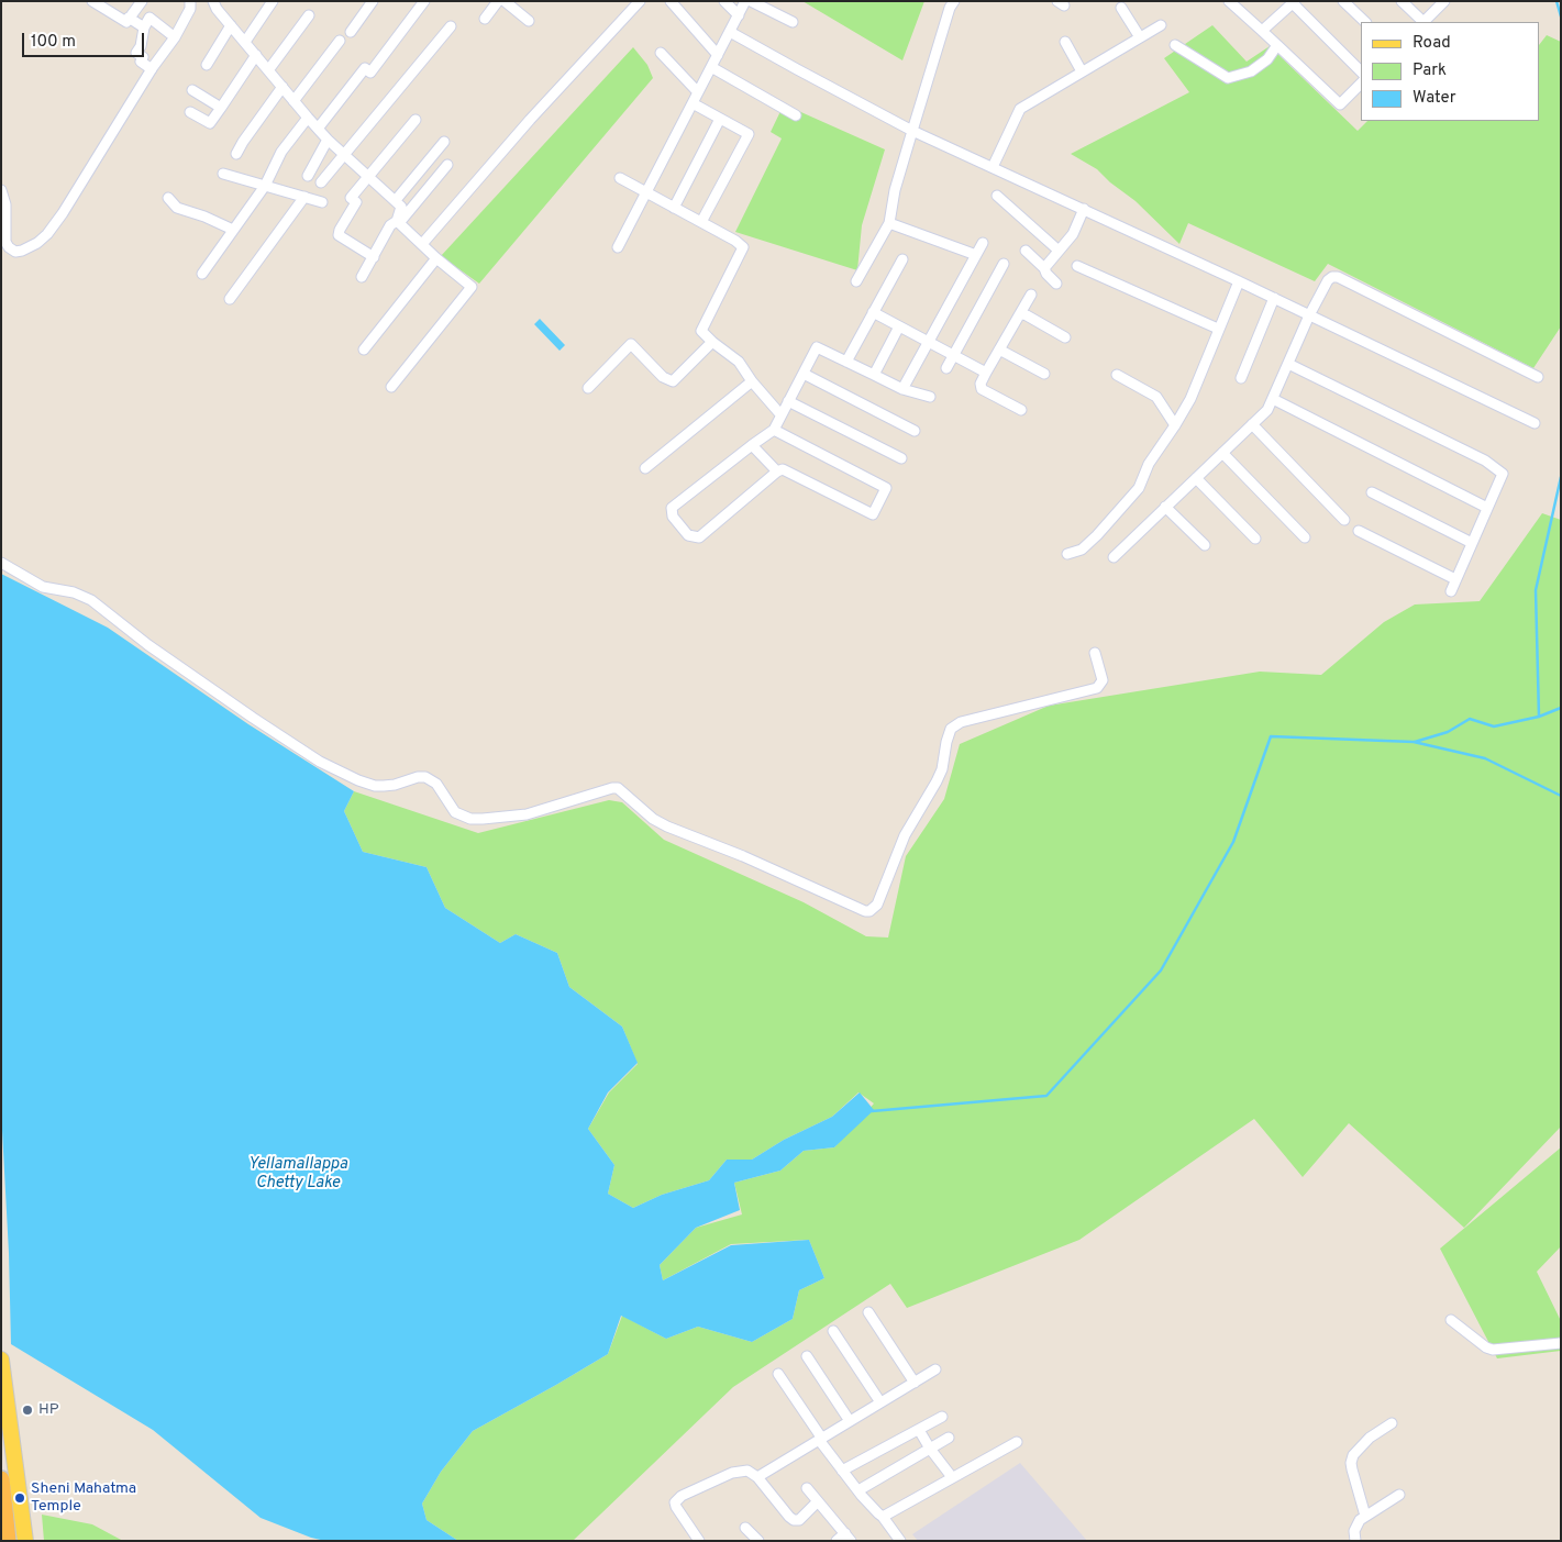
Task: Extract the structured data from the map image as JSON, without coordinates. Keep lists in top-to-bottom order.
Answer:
{
  "water": ["Yellamallappa Chetty Lake"],
  "places": ["HP", "Sheni Mahatma Temple"],
  "legend": ["Road", "Park", "Water"],
  "scale_bar": "100 m"
}
